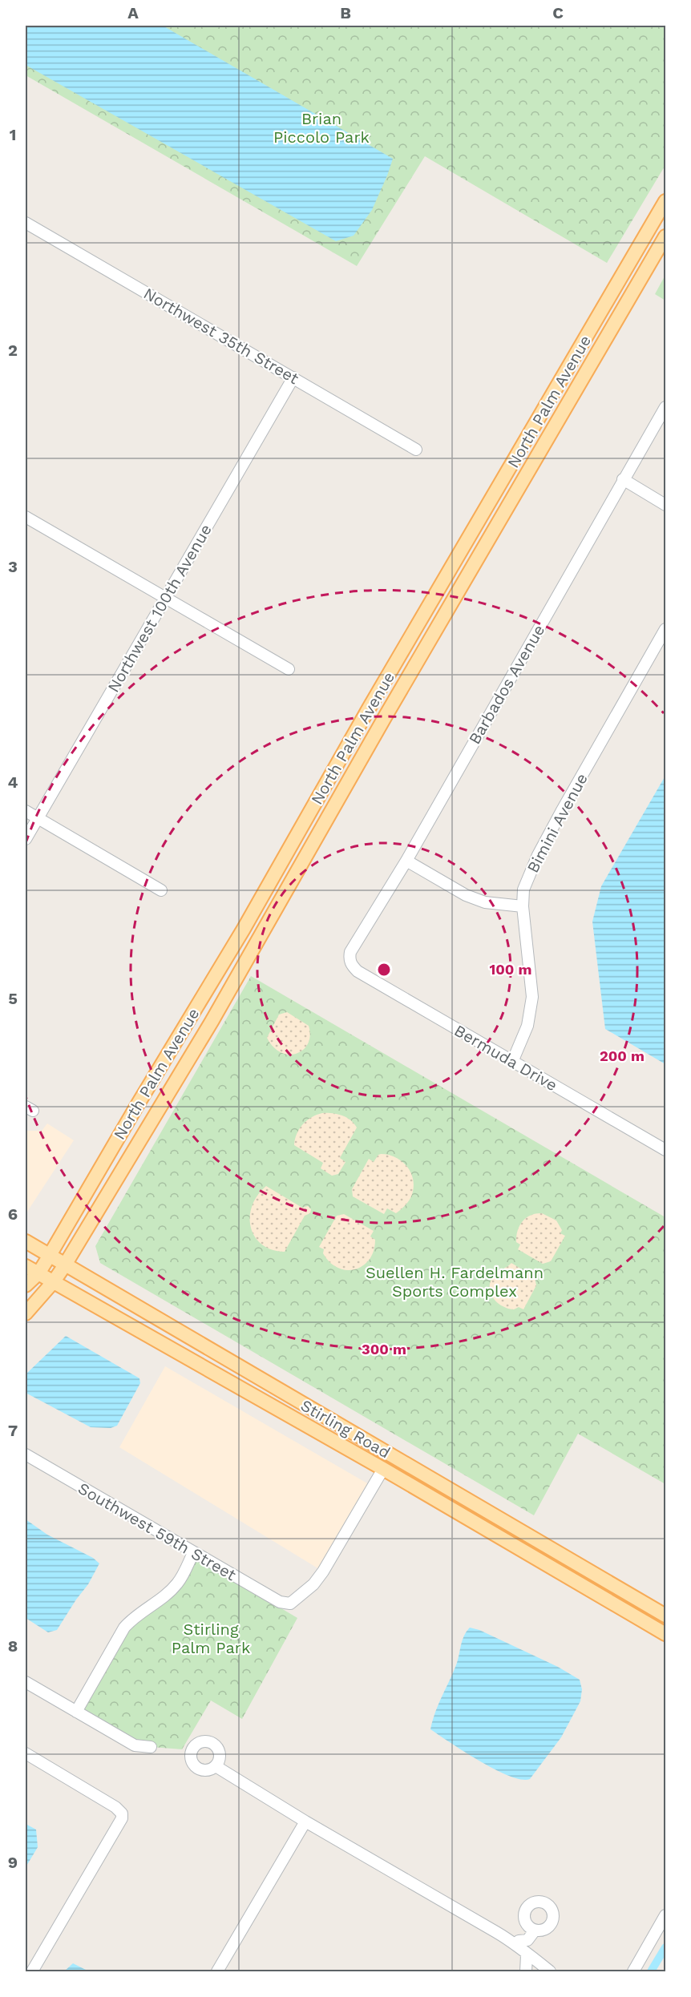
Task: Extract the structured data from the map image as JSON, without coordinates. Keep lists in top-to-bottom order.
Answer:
{
  "streets": {
    "main road": ["North Palm Avenue", "Stirling Road"],
    "street": [
      "Northwest 35th Street",
      "Northwest 100th Avenue",
      "Barbados Avenue",
      "Bimini Avenue",
      "Bermuda Drive",
      "Southwest 59th Street"
    ]
  },
  "crossings": [
    ["Northwest 35th Street", "Northwest 100th Avenue"],
    ["North Palm Avenue", "Stirling Road"],
    ["Barbados Avenue", "Bermuda Drive"],
    ["Bimini Avenue", "Bermuda Drive"],
    ["Stirling Road", "Southwest 59th Street"]
  ],
  "parks": ["Brian Piccolo Park", "Suellen H. Fardelmann Sports Complex", "Stirling Palm Park"],
  "grid": {
    "columns": ["A", "B", "C"],
    "rows": [
      "1",
      "2",
      "3",
      "4",
      "5",
      "6",
      "7",
      "8",
      "9"
    ]
  },
  "rings": ["100 m", "200 m", "300 m"]
}
